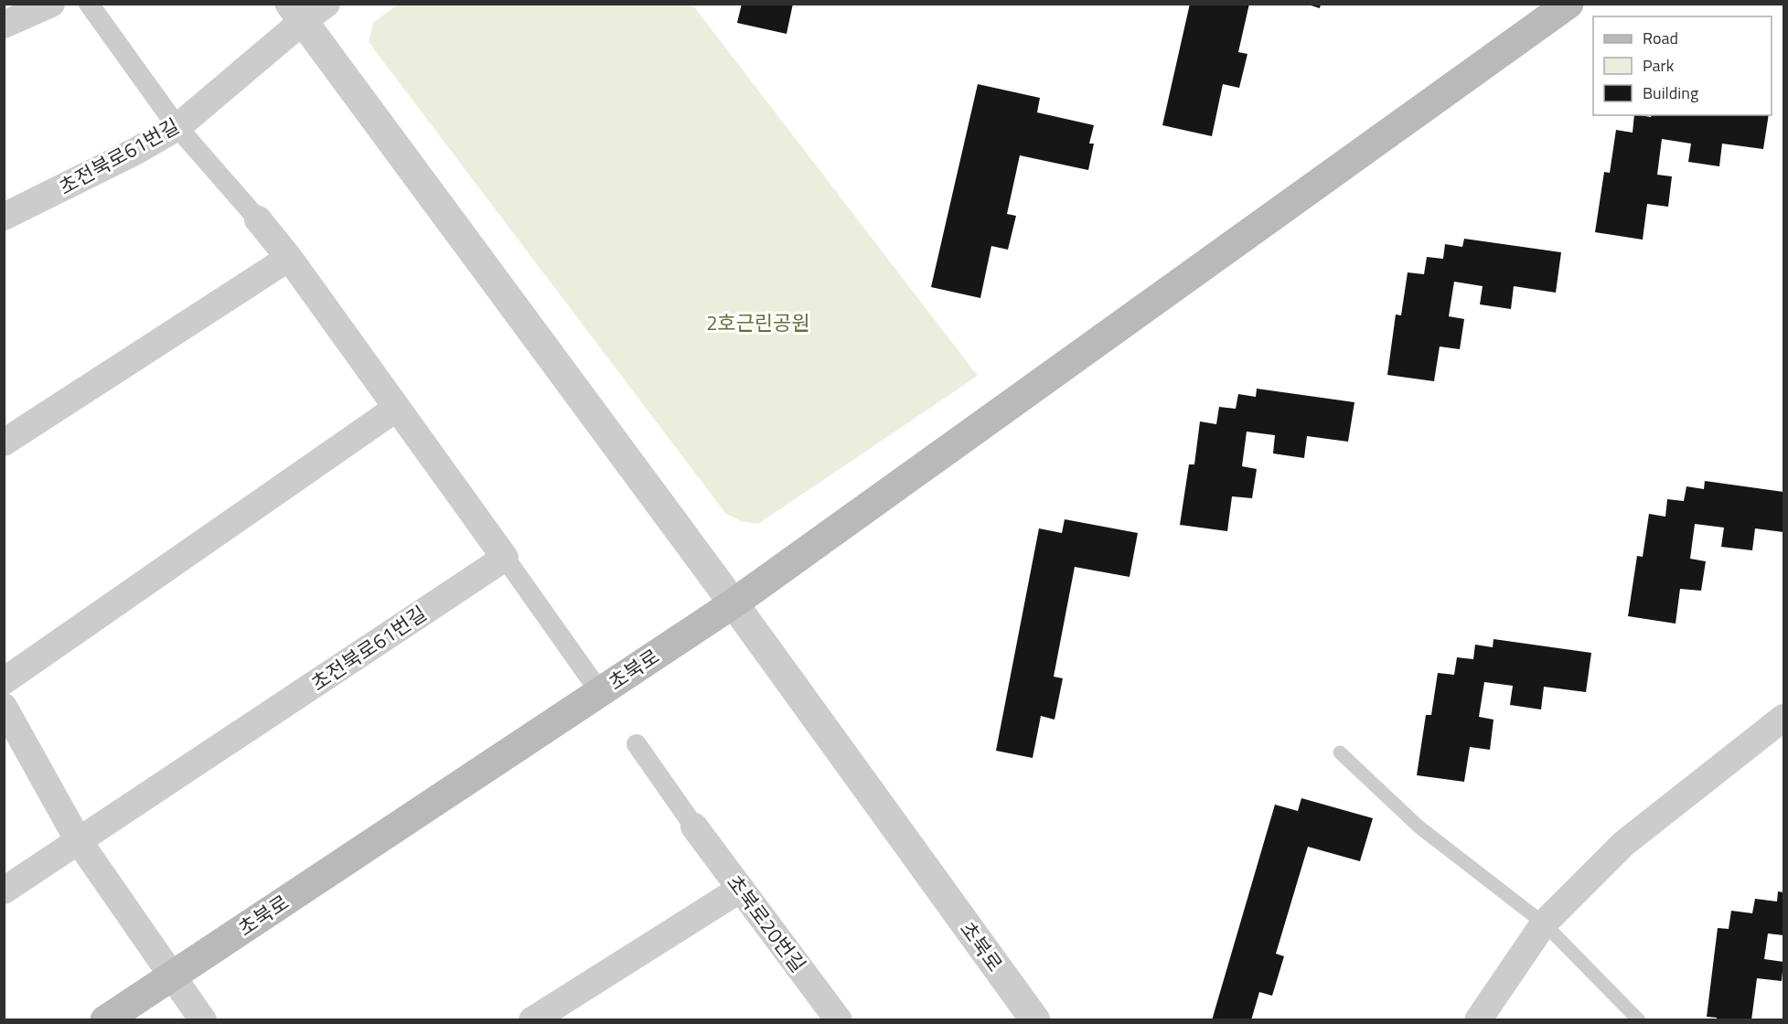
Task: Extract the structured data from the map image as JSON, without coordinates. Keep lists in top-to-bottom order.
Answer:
{
  "streets": {
    "main road": ["초북로"],
    "street": ["초전북로61번길", "초북로20번길"]
  },
  "parks": ["2호근린공원"],
  "legend": ["Road", "Park", "Building"]
}
